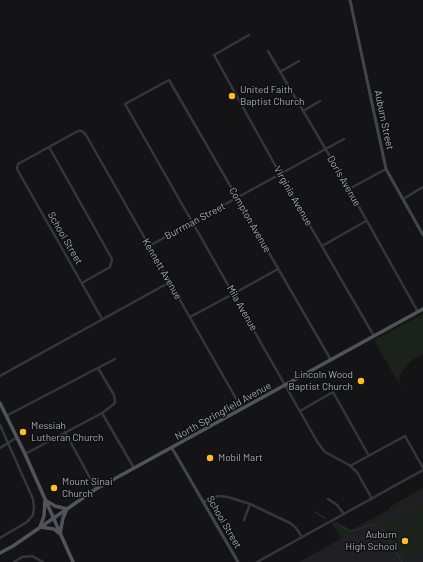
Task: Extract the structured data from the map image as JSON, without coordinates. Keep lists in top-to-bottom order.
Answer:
{
  "streets": {
    "main road": ["Auburn Street", "School Street", "North Springfield Avenue"],
    "street": [
      "Doris Avenue",
      "Virginia Avenue",
      "Compton Avenue",
      "Burrman Street",
      "Kennett Avenue",
      "Mila Avenue"
    ]
  },
  "crossings": [
    ["Doris Avenue", "Burrman Street"],
    ["Doris Avenue", "North Springfield Avenue"],
    ["Virginia Avenue", "Burrman Street"],
    ["Virginia Avenue", "North Springfield Avenue"],
    ["Compton Avenue", "Burrman Street"],
    ["Compton Avenue", "Mila Avenue"],
    ["Compton Avenue", "North Springfield Avenue"],
    ["Burrman Street", "Kennett Avenue"],
    ["Burrman Street", "Mila Avenue"],
    ["School Street", "Kennett Avenue"],
    ["School Street", "North Springfield Avenue"],
    ["Kennett Avenue", "North Springfield Avenue"],
    ["Mila Avenue", "North Springfield Avenue"]
  ],
  "places": [
    "United Faith Baptist Church",
    "Lincoln Wood Baptist Church",
    "Messiah Lutheran Church",
    "Mobil Mart",
    "Mount Sinai Church",
    "Auburn High School"
  ]
}
